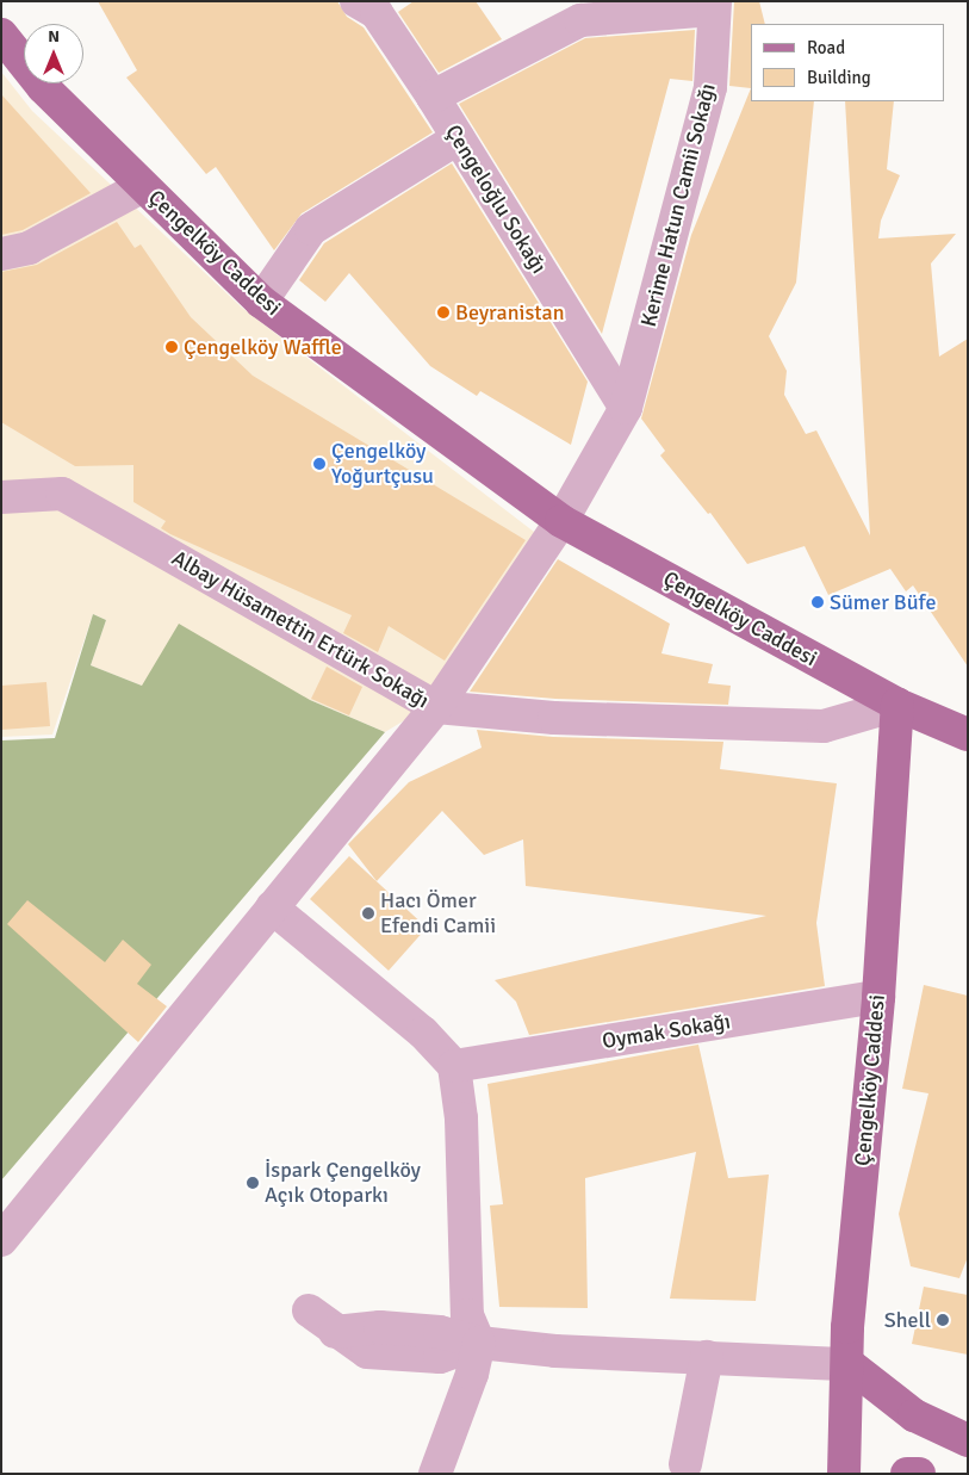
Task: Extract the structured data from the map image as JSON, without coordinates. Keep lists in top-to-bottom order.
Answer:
{
  "streets": {
    "main road": ["Çengelköy Caddesi"],
    "street": [
      "Çengeloğlu Sokağı",
      "Kerime Hatun Camii Sokağı",
      "Albay Hüsamettin Ertürk Sokağı",
      "Oymak Sokağı"
    ]
  },
  "crossings": [
    ["Çengeloğlu Sokağı", "Kerime Hatun Camii Sokağı"],
    ["Kerime Hatun Camii Sokağı", "Çengelköy Caddesi"],
    ["Kerime Hatun Camii Sokağı", "Albay Hüsamettin Ertürk Sokağı"],
    ["Çengelköy Caddesi", "Albay Hüsamettin Ertürk Sokağı"],
    ["Çengelköy Caddesi", "Oymak Sokağı"]
  ],
  "places": [
    "Beyranistan",
    "Çengelköy Waffle",
    "Çengelköy Yoğurtçusu",
    "Sümer Büfe",
    "Hacı Ömer Efendi Camii",
    "İspark Çengelköy Açık Otoparkı",
    "Shell"
  ],
  "legend": ["Road", "Building"],
  "north": "top"
}
